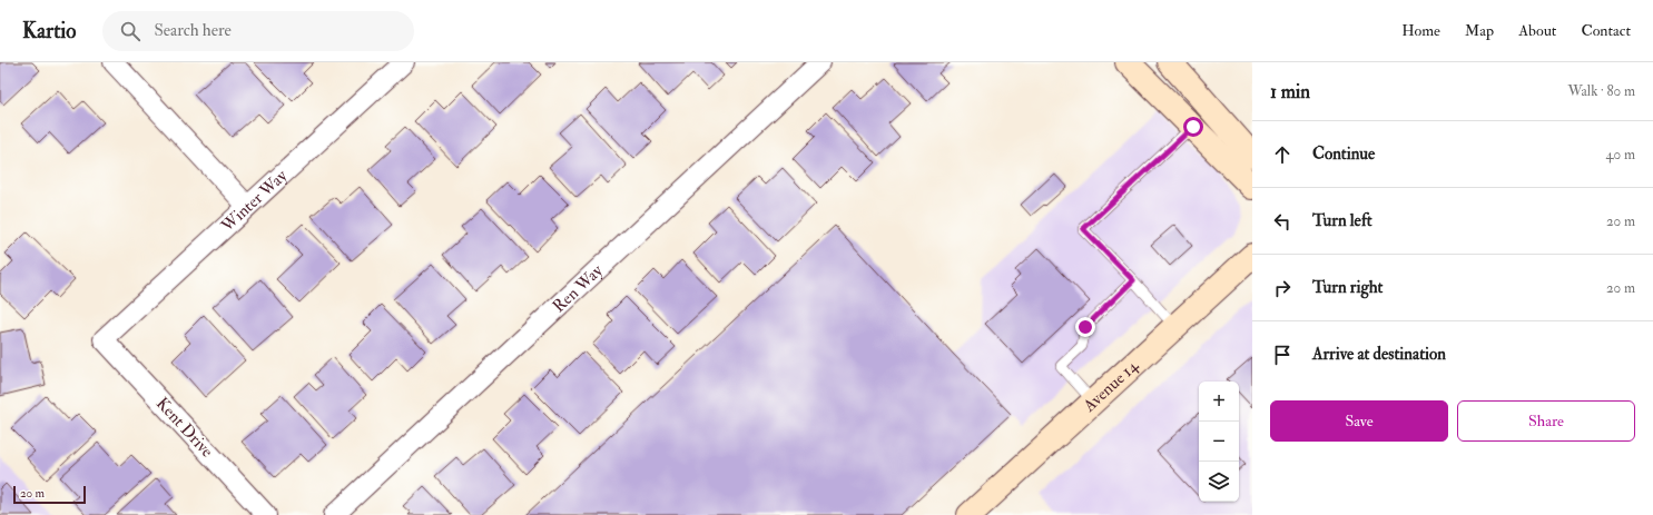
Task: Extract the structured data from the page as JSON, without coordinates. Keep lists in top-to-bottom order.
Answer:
{
  "streets": {
    "main road": ["Avenue 14"],
    "street": ["Winter Way", "Ren Way", "Kent Drive"]
  },
  "crossings": [
    ["Winter Way", "Kent Drive"]
  ],
  "scale_bar": "20 m",
  "page": {
    "header": "Kartio",
    "search": "Search here",
    "nav": [
      "Home",
      "Map",
      "About",
      "Contact"
    ],
    "heading": ["1 min", "Walk · 80 m"],
    "list": [
      ["Continue", "40 m"],
      ["Turn left", "20 m"],
      ["Turn right", "20 m"],
      "Arrive at destination"
    ],
    "map_buttons": ["+", "−"],
    "buttons": ["Save", "Share"],
    "scale": "20 m"
  }
}
